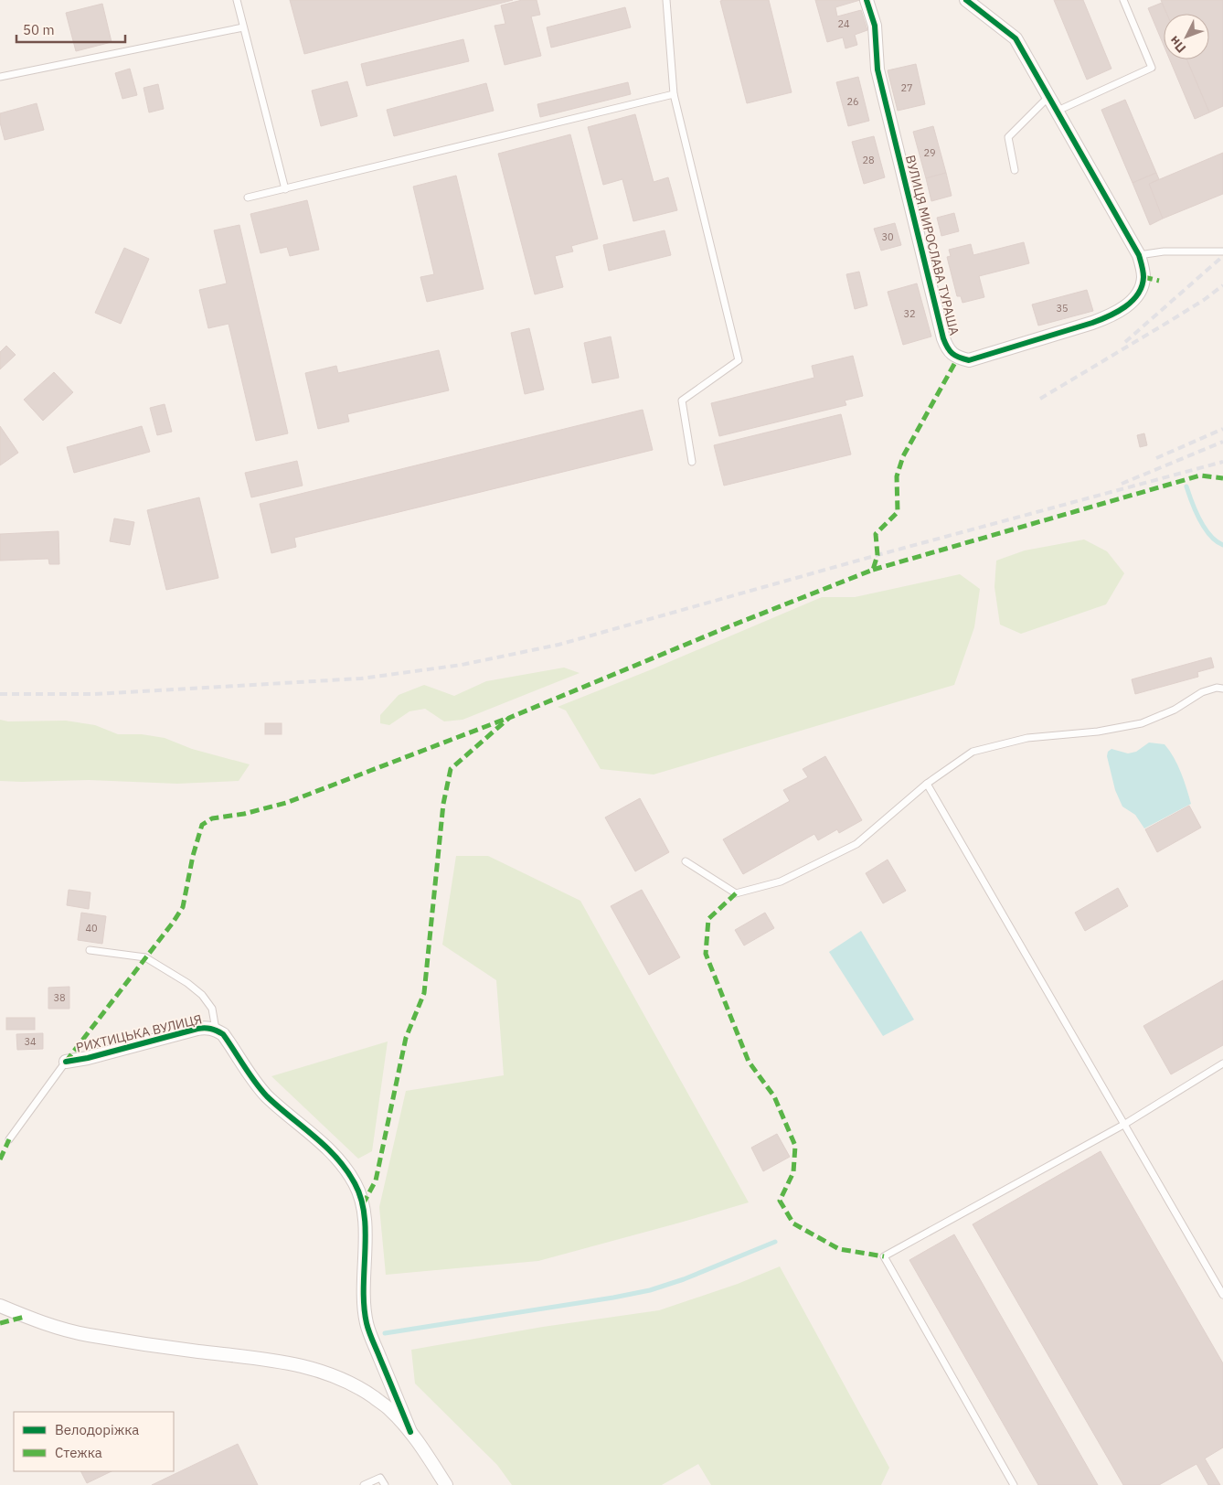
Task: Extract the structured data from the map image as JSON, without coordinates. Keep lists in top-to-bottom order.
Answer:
{
  "streets": {
    "street": ["ВУЛИЦЯ МИРОСЛАВА ТУРАША", "РИХТИЦЬКА ВУЛИЦЯ"]
  },
  "house_numbers": [
    "24",
    "27",
    "26",
    "29",
    "28",
    "30",
    "35",
    "32",
    "40",
    "38",
    "34"
  ],
  "legend": ["Велодоріжка", "Стежка"],
  "scale_bar": "50 m",
  "north": "bottom left"
}
